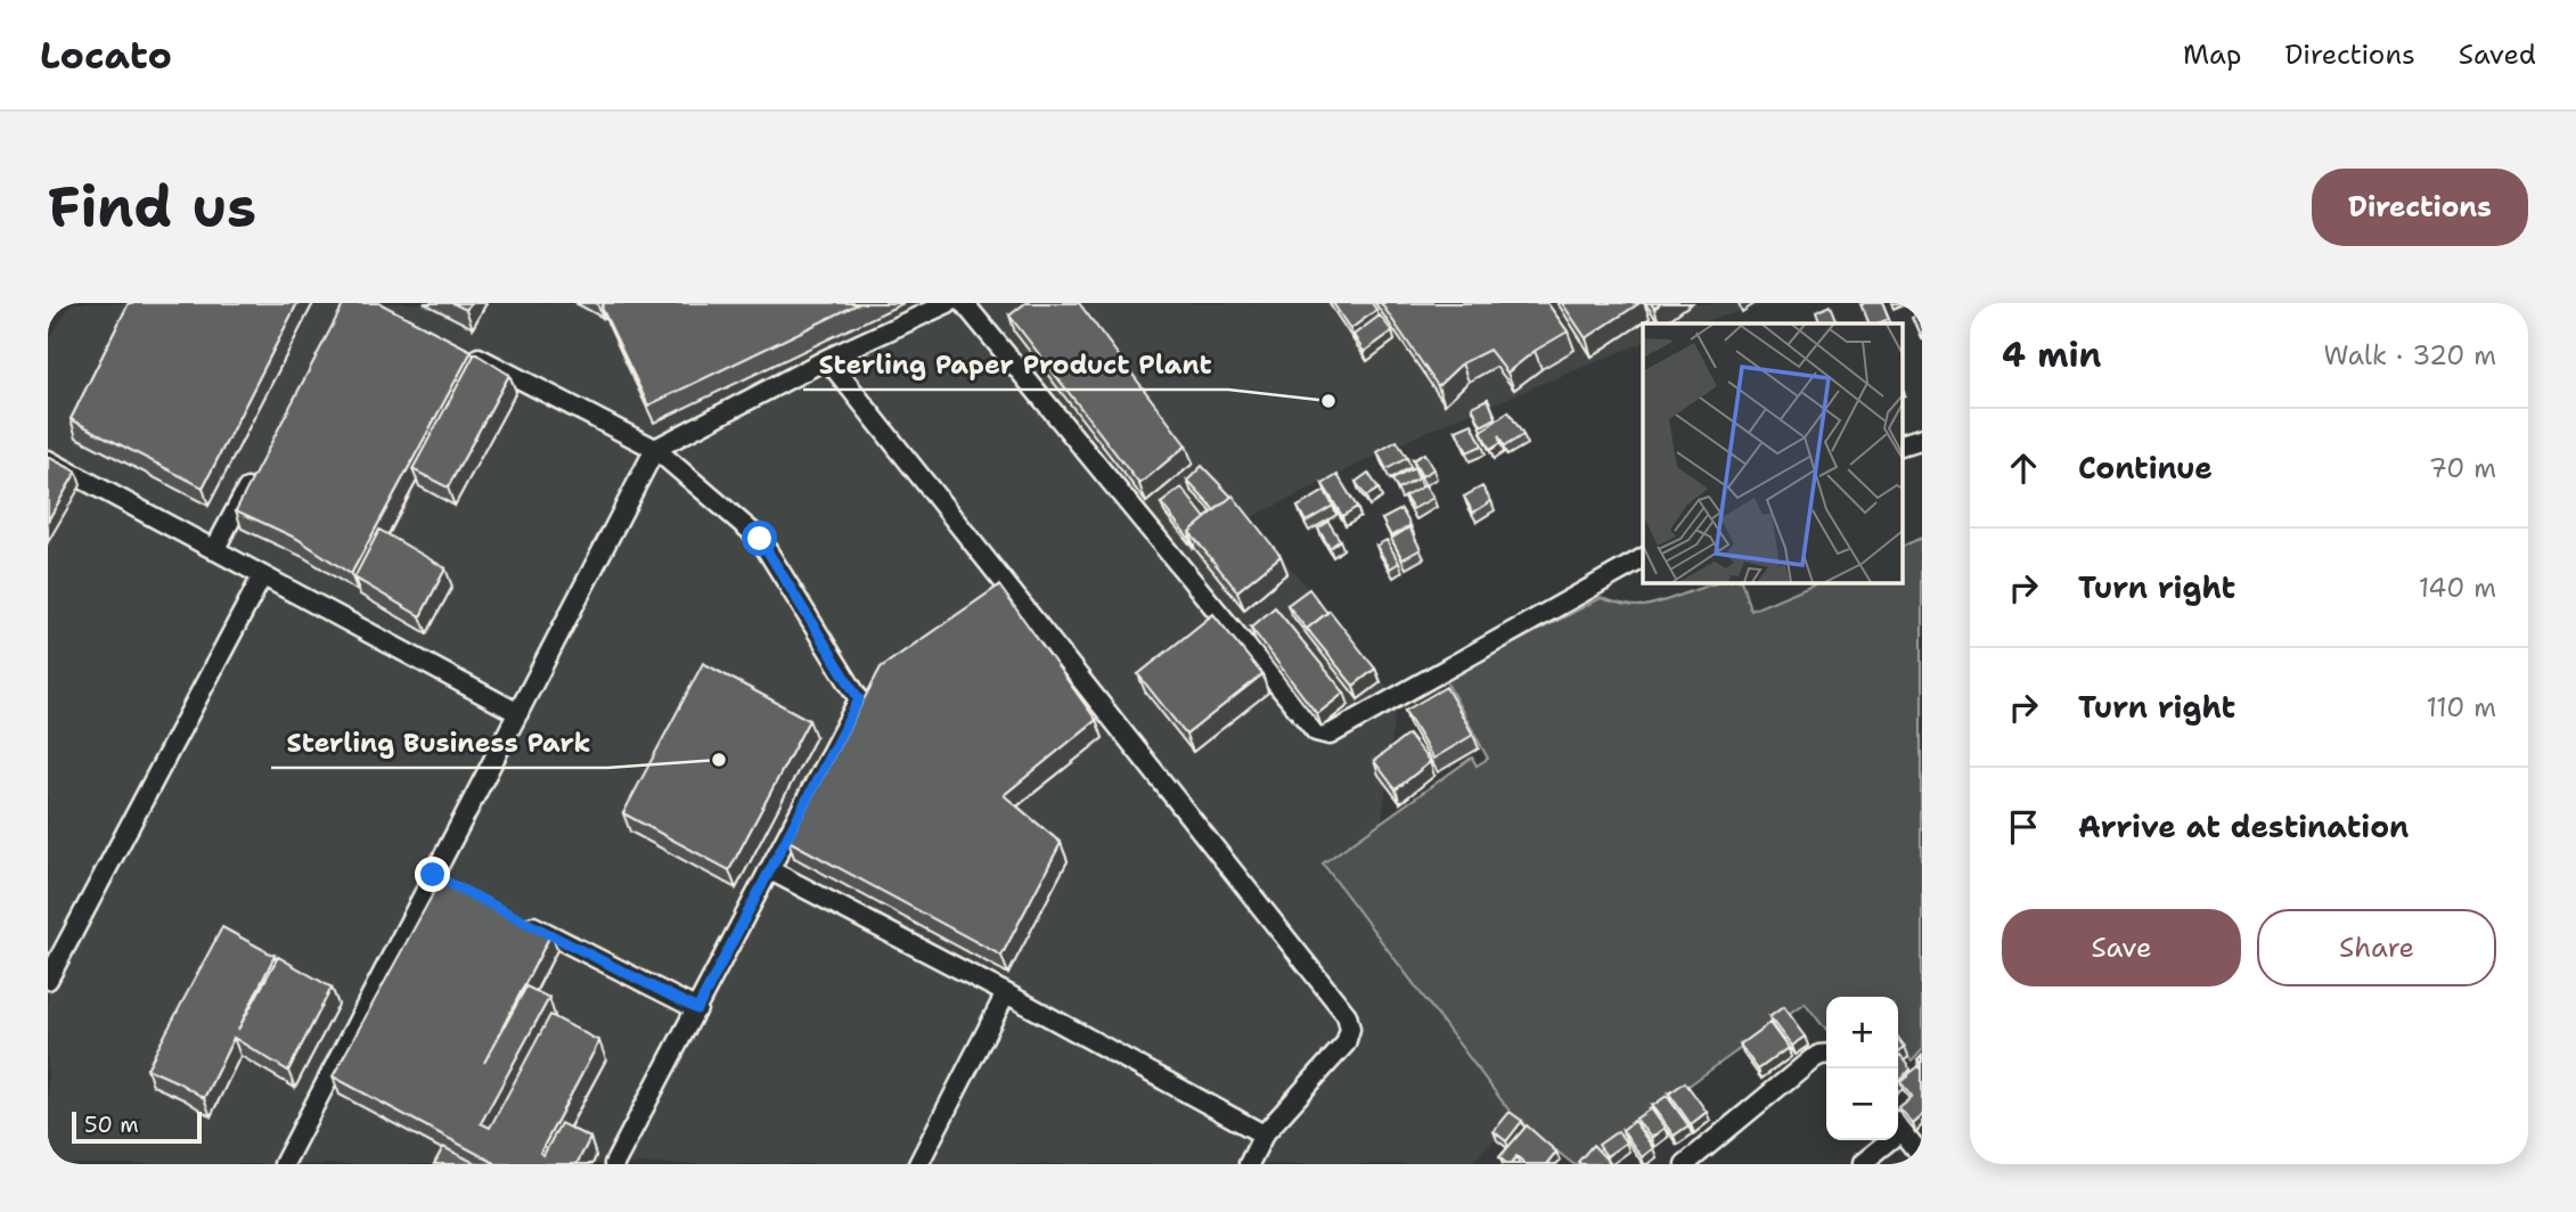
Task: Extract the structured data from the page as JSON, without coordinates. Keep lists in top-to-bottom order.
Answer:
{
  "places": ["Sterling Paper Product Plant", "Sterling Business Park"],
  "scale_bar": "50 m",
  "page": {
    "header": "Locato",
    "nav": ["Map", "Directions", "Saved"],
    "buttons": [
      "Directions",
      ["Save", "Share"]
    ],
    "title": "Find us",
    "heading": ["4 min", "Walk · 320 m"],
    "list": [
      ["Continue", "70 m"],
      ["Turn right", "140 m"],
      ["Turn right", "110 m"],
      "Arrive at destination"
    ],
    "map_buttons": ["+", "−"],
    "scale": "50 m"
  }
}
